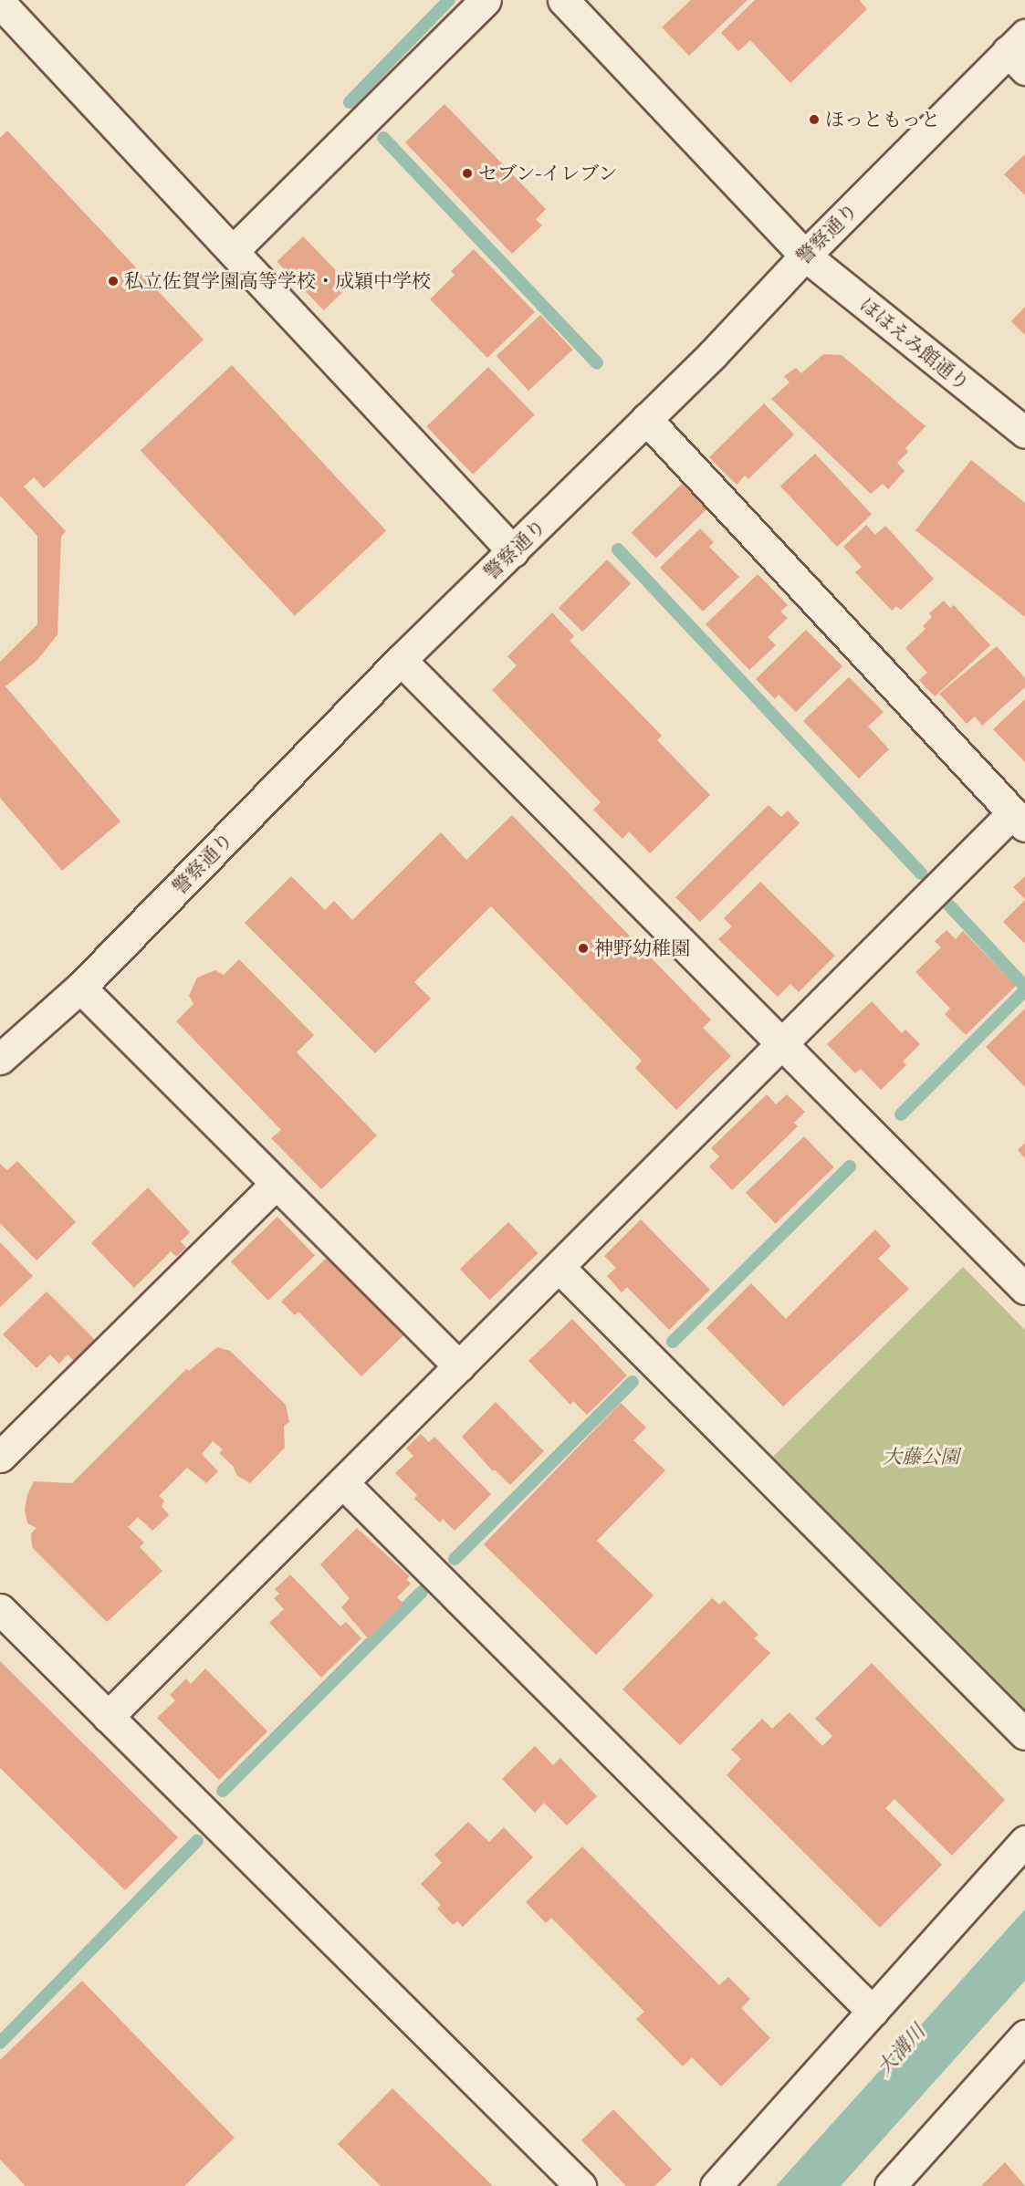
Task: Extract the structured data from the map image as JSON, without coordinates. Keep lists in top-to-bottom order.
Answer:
{
  "streets": {
    "street": ["警察通り", "ほほえみ館通り"]
  },
  "crossings": [
    ["警察通り", "ほほえみ館通り"]
  ],
  "water": ["大溝川"],
  "parks": ["大藤公園"],
  "places": [
    "ほっともっと",
    "セブン-イレブン",
    "私立佐賀学園高等学校・成穎中学校",
    "神野幼稚園"
  ]
}
